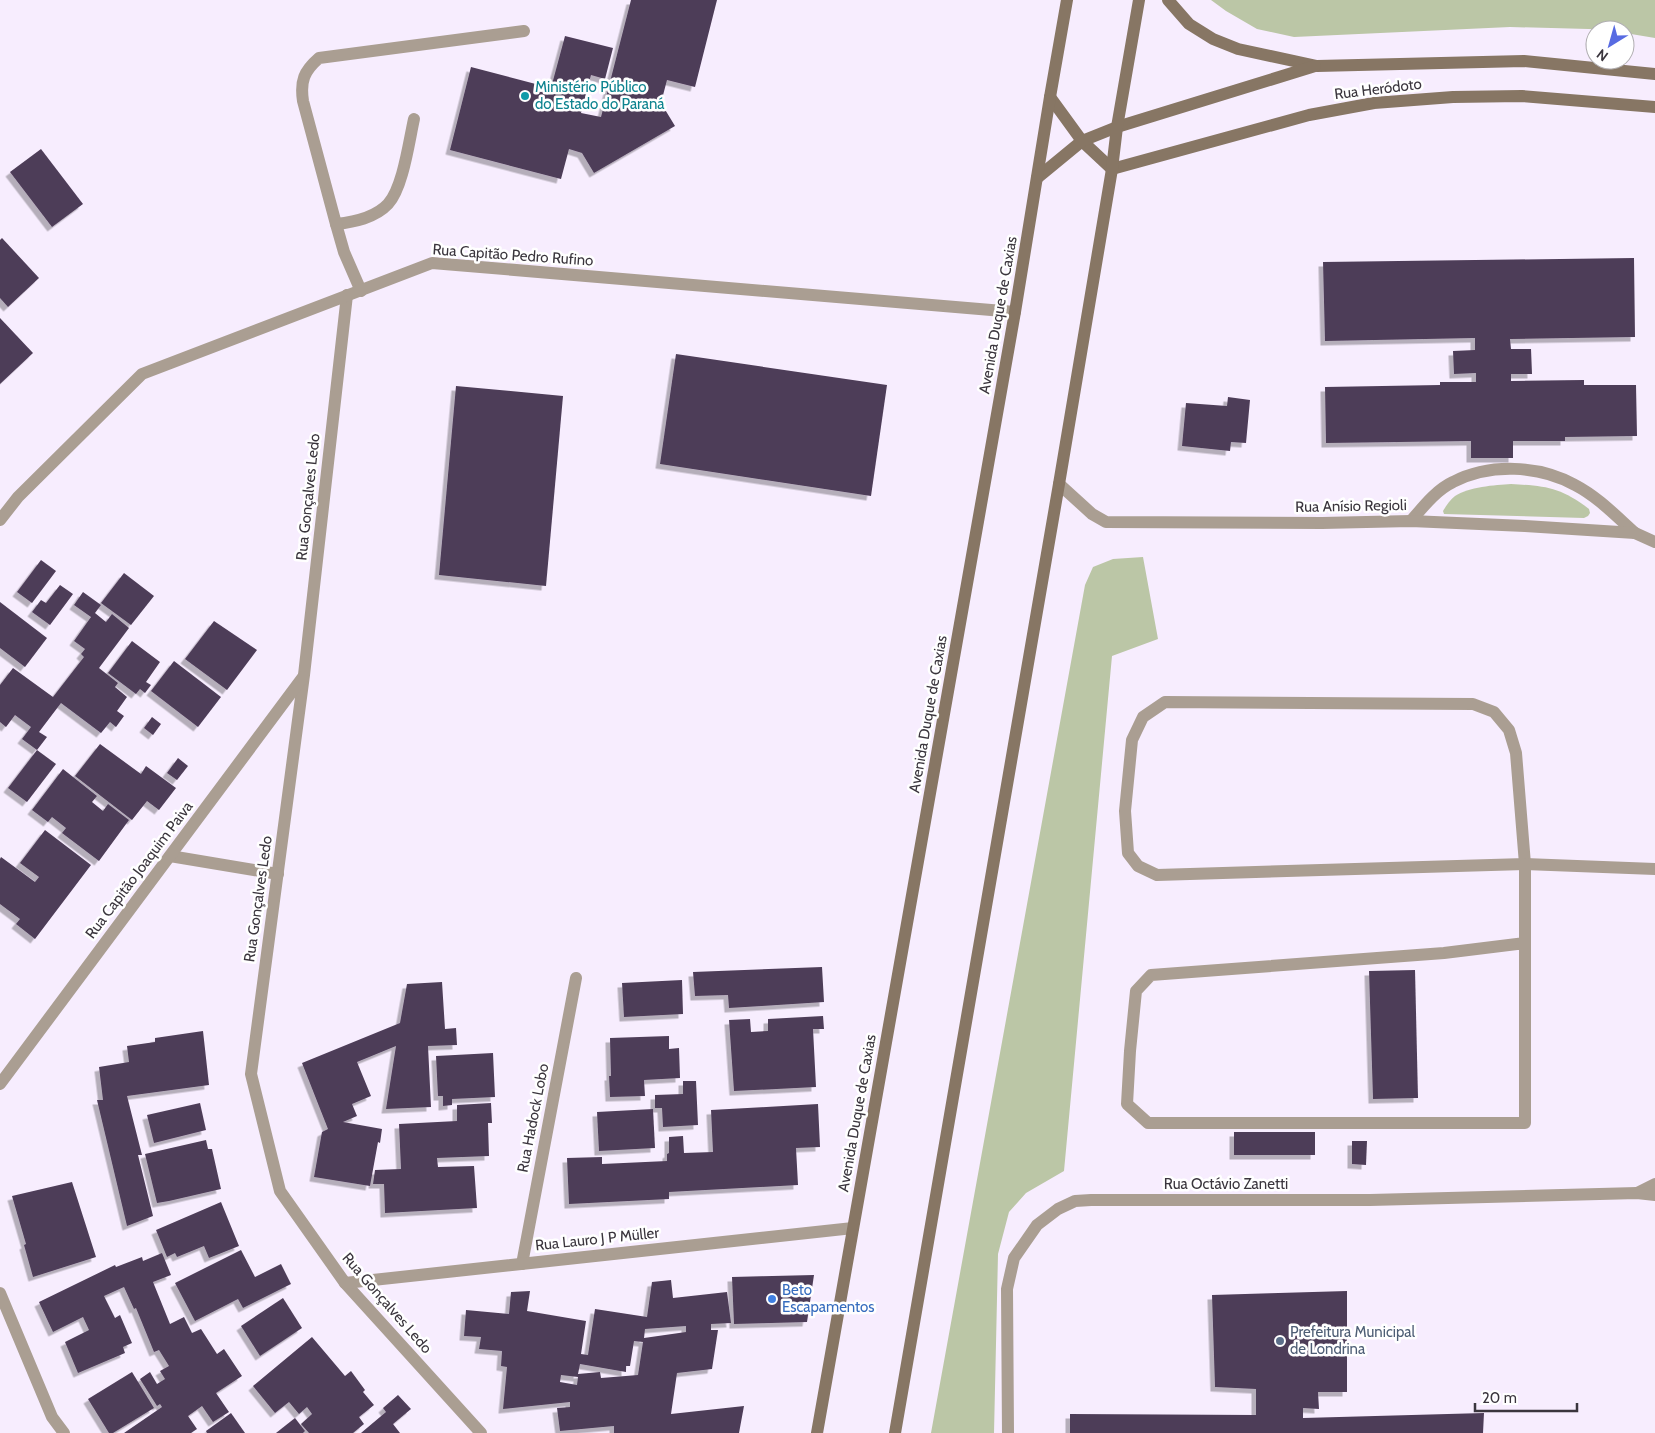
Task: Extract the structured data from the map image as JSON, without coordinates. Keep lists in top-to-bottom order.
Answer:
{
  "streets": {
    "main road": ["Rua Heródoto", "Avenida Duque de Caxias"],
    "street": [
      "Rua Capitão Pedro Rufino",
      "Rua Gonçalves Ledo",
      "Rua Anísio Regioli",
      "Rua Capitão Joaquim Paiva",
      "Rua Hadock Lobo",
      "Rua Octávio Zanetti",
      "Rua Lauro J P Müller"
    ]
  },
  "crossings": [
    ["Rua Capitão Pedro Rufino", "Avenida Duque de Caxias"],
    ["Rua Capitão Pedro Rufino", "Rua Gonçalves Ledo"],
    ["Avenida Duque de Caxias", "Rua Lauro J P Müller"],
    ["Rua Gonçalves Ledo", "Rua Capitão Joaquim Paiva"],
    ["Rua Gonçalves Ledo", "Rua Lauro J P Müller"],
    ["Rua Hadock Lobo", "Rua Lauro J P Müller"]
  ],
  "places": ["Ministério Público do Estado do Paraná", "Beto Escapamentos", "Prefeitura Municipal de Londrina"],
  "scale_bar": "20 m",
  "north": "bottom left"
}
